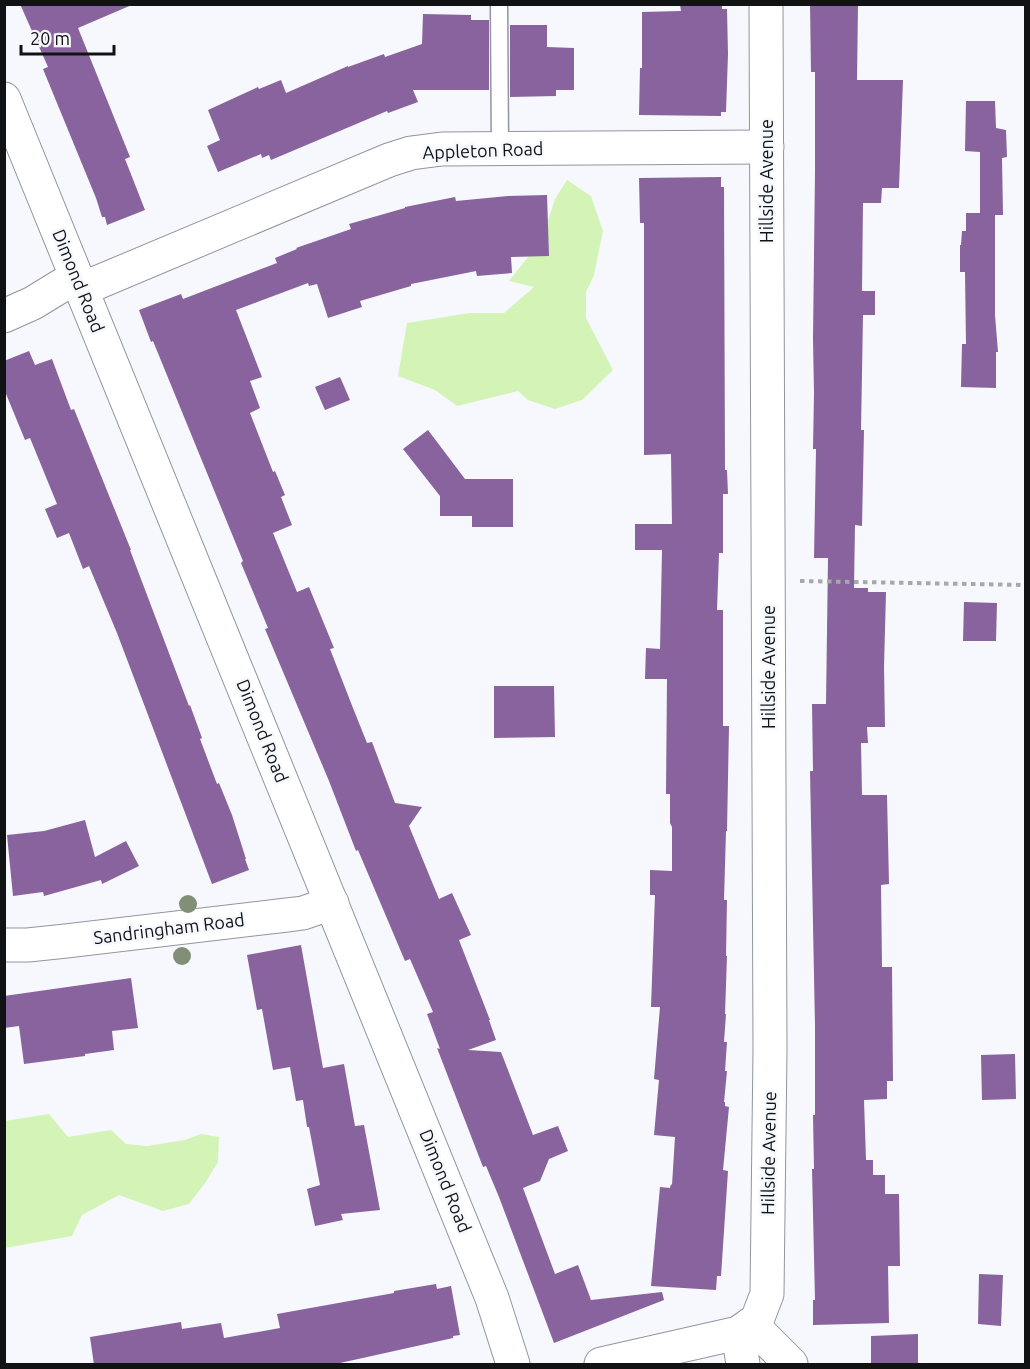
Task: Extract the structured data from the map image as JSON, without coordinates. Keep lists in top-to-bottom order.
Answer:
{
  "streets": {
    "street": [
      "Appleton Road",
      "Hillside Avenue",
      "Dimond Road",
      "Sandringham Road"
    ]
  },
  "crossings": [
    ["Appleton Road", "Hillside Avenue"],
    ["Appleton Road", "Dimond Road"],
    ["Dimond Road", "Sandringham Road"]
  ],
  "scale_bar": "20 m"
}
